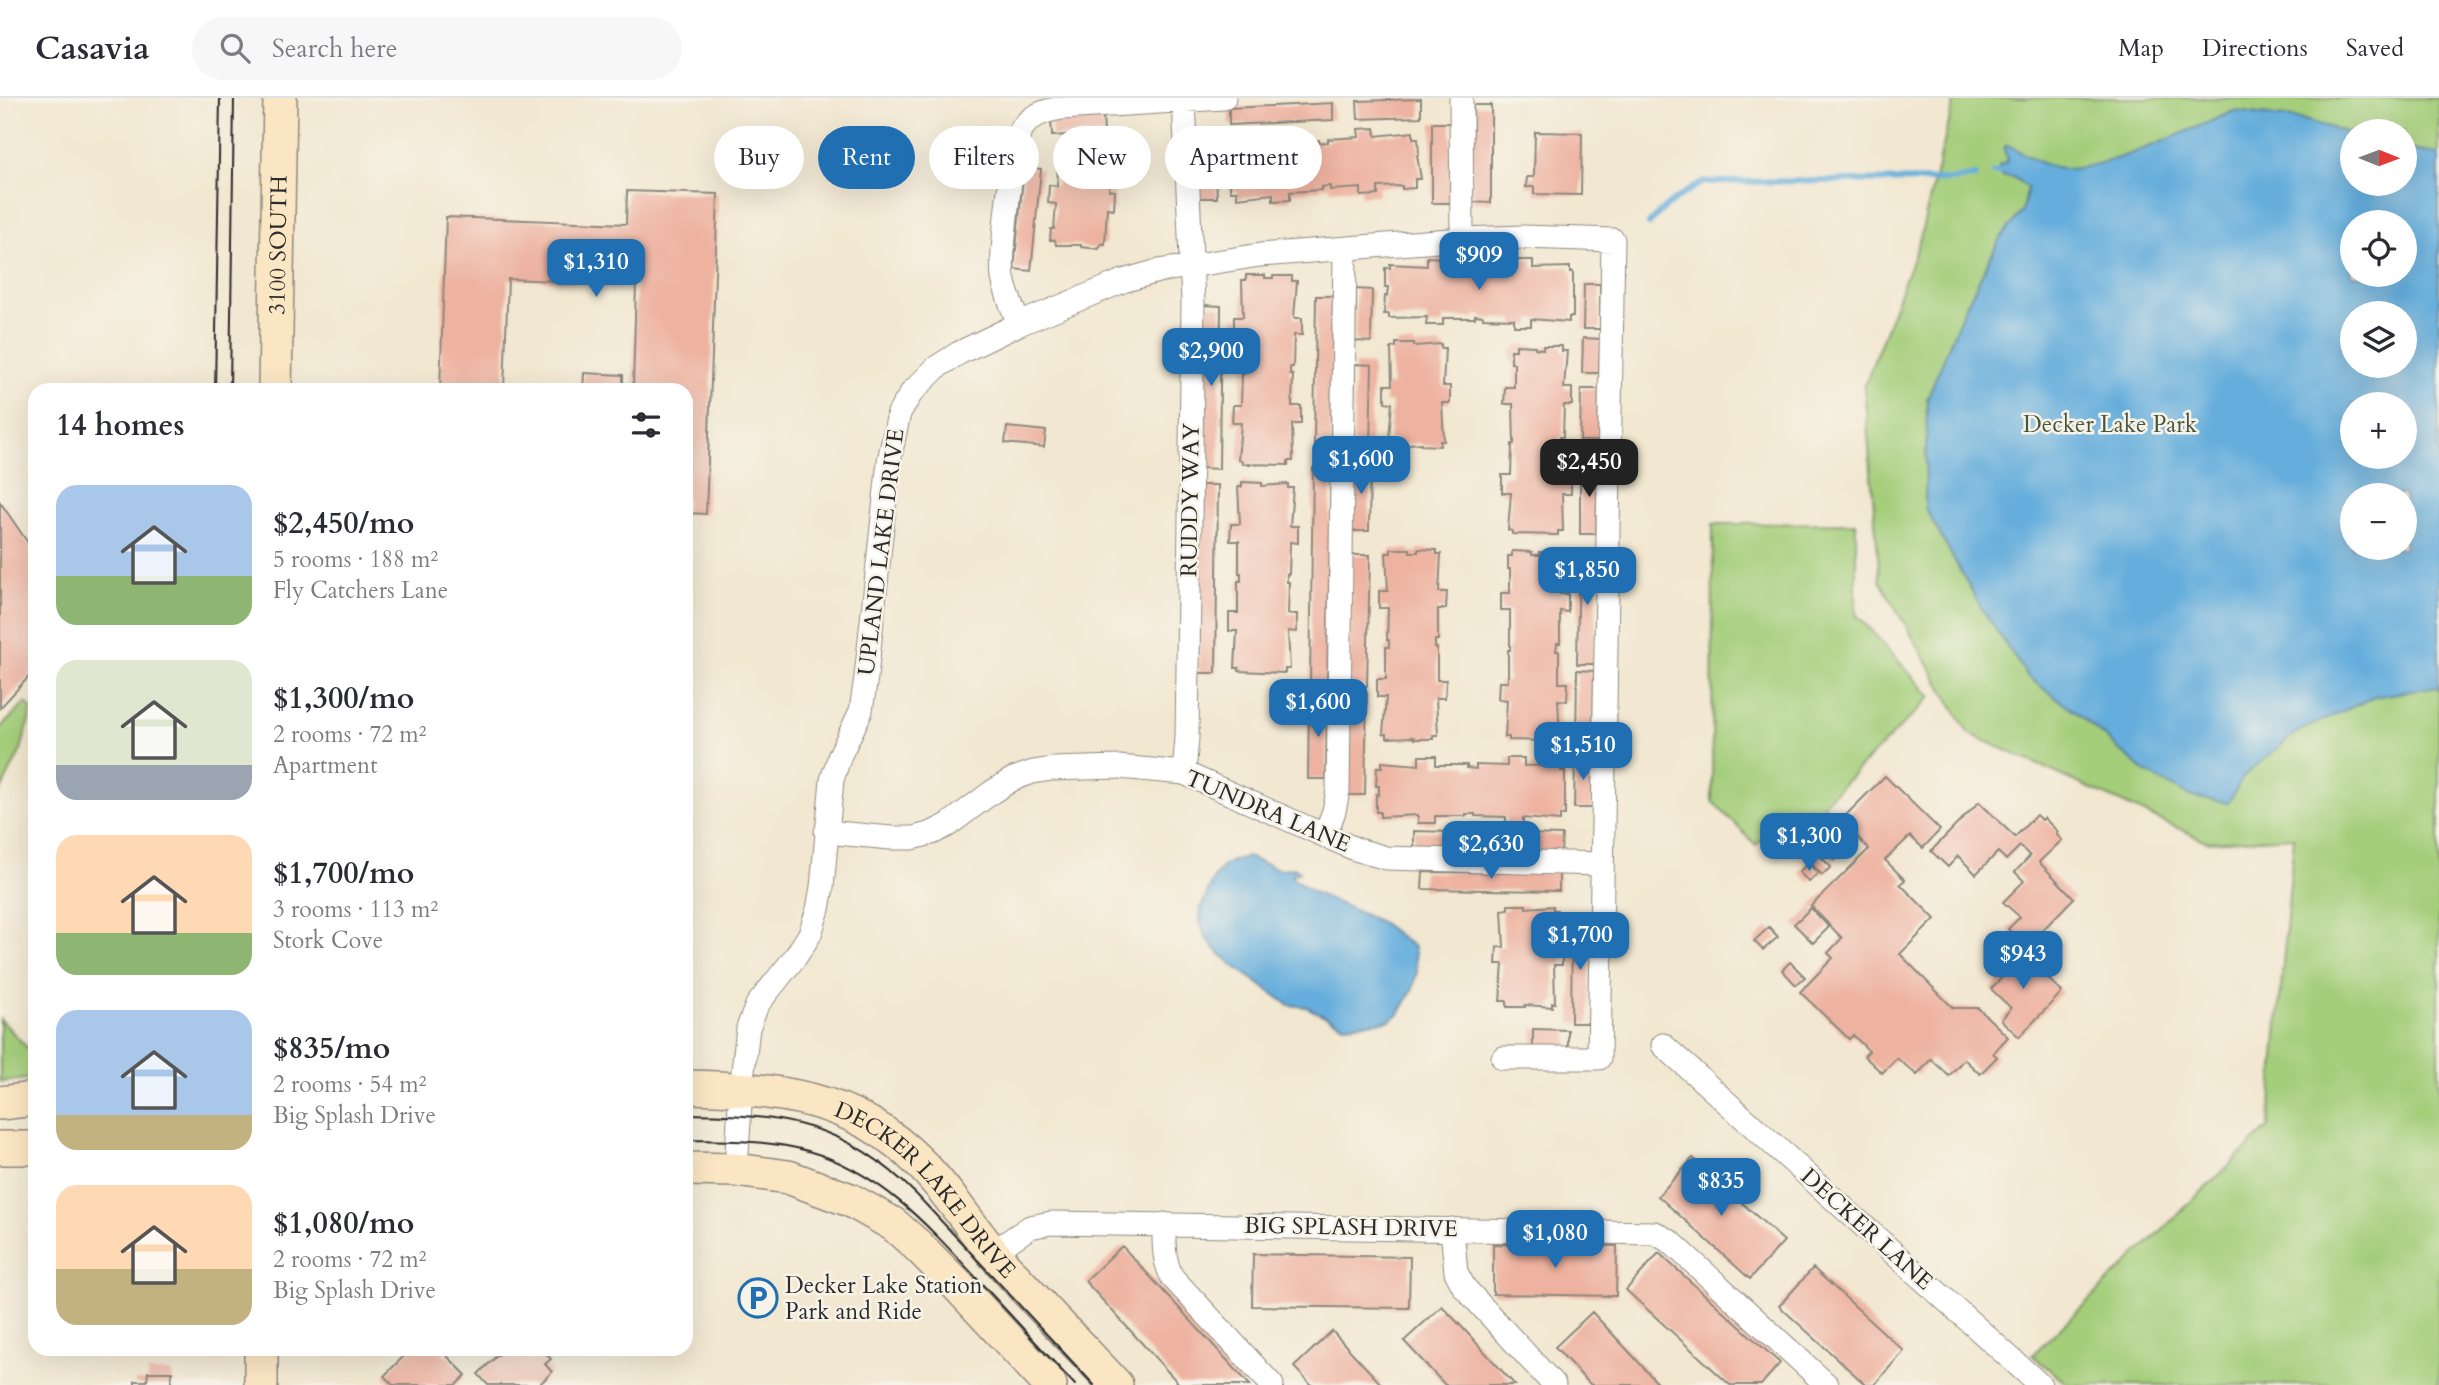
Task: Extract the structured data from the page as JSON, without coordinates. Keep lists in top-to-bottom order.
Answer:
{
  "streets": {
    "street": [
      "3100 SOUTH",
      "RUDDY WAY",
      "UPLAND LAKE DRIVE",
      "TUNDRA LANE",
      "DECKER LAKE DRIVE",
      "BIG SPLASH DRIVE",
      "DECKER LANE"
    ]
  },
  "crossings": [
    ["RUDDY WAY", "UPLAND LAKE DRIVE"],
    ["RUDDY WAY", "TUNDRA LANE"],
    ["UPLAND LAKE DRIVE", "TUNDRA LANE"],
    ["UPLAND LAKE DRIVE", "DECKER LAKE DRIVE"],
    ["DECKER LAKE DRIVE", "BIG SPLASH DRIVE"]
  ],
  "parks": ["Decker Lake Park"],
  "places": {
    "parking": ["Decker Lake Station Park and Ride"]
  },
  "north": "right",
  "page": {
    "header": "Casavia",
    "search": "Search here",
    "nav": ["Map", "Directions", "Saved"],
    "map_buttons": ["+", "−"],
    "chip": [
      "Buy",
      "Rent",
      "Filters",
      "New",
      "Apartment"
    ],
    "price": [
      "$909",
      "$1,310",
      "$2,900",
      "$1,600",
      "$2,450",
      "$1,850",
      "$1,600",
      "$1,510",
      "$1,300",
      "$2,630",
      "$1,700",
      "$943",
      "$835",
      "$1,080"
    ],
    "heading": "14 homes",
    "list": [
      {
        "name": "$2,450/mo",
        "note": "5 rooms · 188 m² · Fly Catchers Lane"
      },
      {
        "name": "$1,300/mo",
        "note": "2 rooms · 72 m² · Apartment"
      },
      {
        "name": "$1,700/mo",
        "note": "3 rooms · 113 m² · Stork Cove"
      },
      {
        "name": "$835/mo",
        "note": "2 rooms · 54 m² · Big Splash Drive"
      },
      {
        "name": "$1,080/mo",
        "note": "2 rooms · 72 m² · Big Splash Drive"
      }
    ]
  }
}
